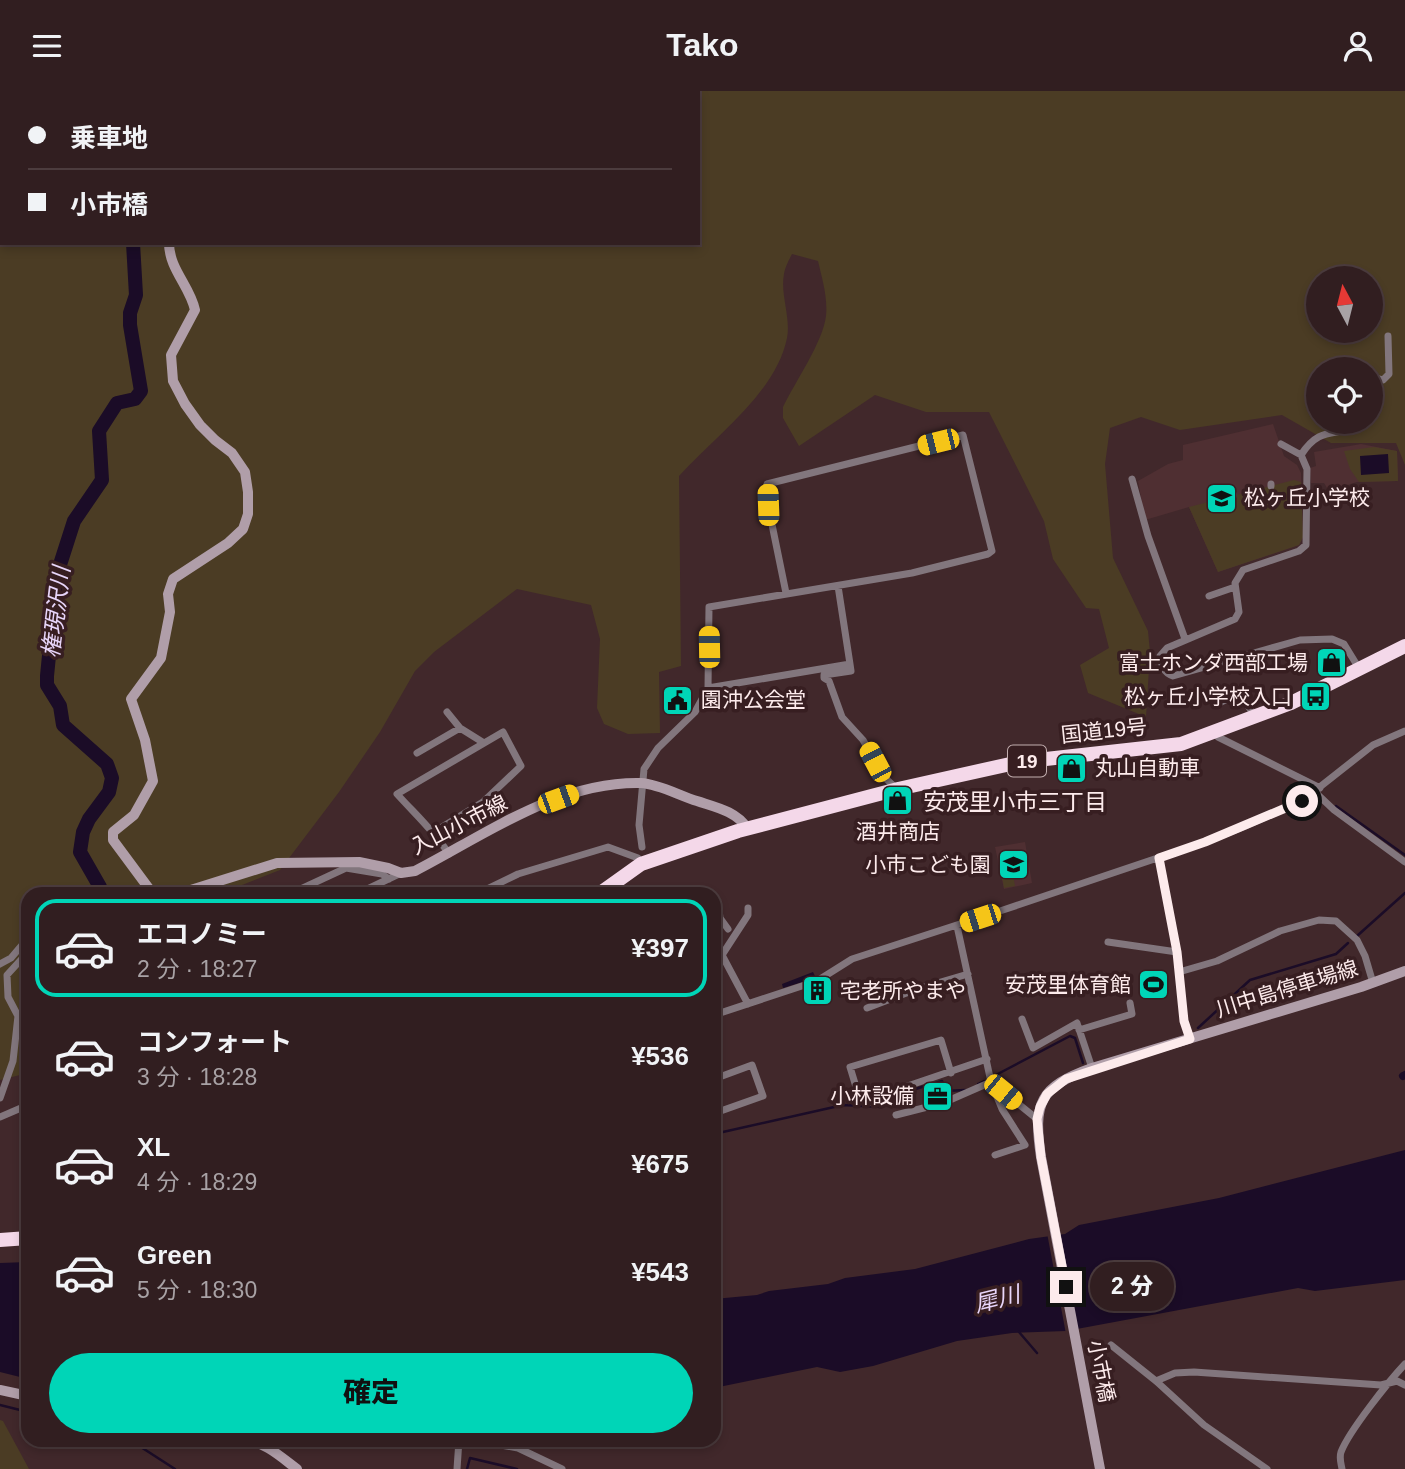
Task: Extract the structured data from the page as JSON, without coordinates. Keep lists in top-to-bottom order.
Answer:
{
  "streets": {
    "highway": ["国道19号", "19"],
    "main road": ["入山小市線", "川中島停車場線", "小市橋"]
  },
  "crossings": [
    ["国道19号", "入山小市線"],
    ["川中島停車場線", "小市橋"]
  ],
  "districts": ["安茂里小市三丁目"],
  "water": ["権現沢川", "犀川"],
  "places": {
    "school or university": ["松ヶ丘小学校", "小市こども園"],
    "shop": ["富士ホンダ西部工場", "丸山自動車", "酒井商店"],
    "bus stop": ["松ヶ丘小学校入口"],
    "public building": ["園沖公会堂"],
    "sports": ["安茂里体育館"],
    "building": ["宅老所やまや"],
    "office": ["小林設備"]
  },
  "north": "top",
  "page": {
    "header": "Tako",
    "banner": ["乗車地", "小市橋"],
    "list": [
      {
        "name": "エコノミー",
        "note": "2 分 · 18:27",
        "value": "¥397"
      },
      {
        "name": "コンフォート",
        "note": "3 分 · 18:28",
        "value": "¥536"
      },
      {
        "name": "XL",
        "note": "4 分 · 18:29",
        "value": "¥675"
      },
      {
        "name": "Green",
        "note": "5 分 · 18:30",
        "value": "¥543"
      }
    ],
    "bubble": "2 分",
    "buttons": "確定"
  }
}
